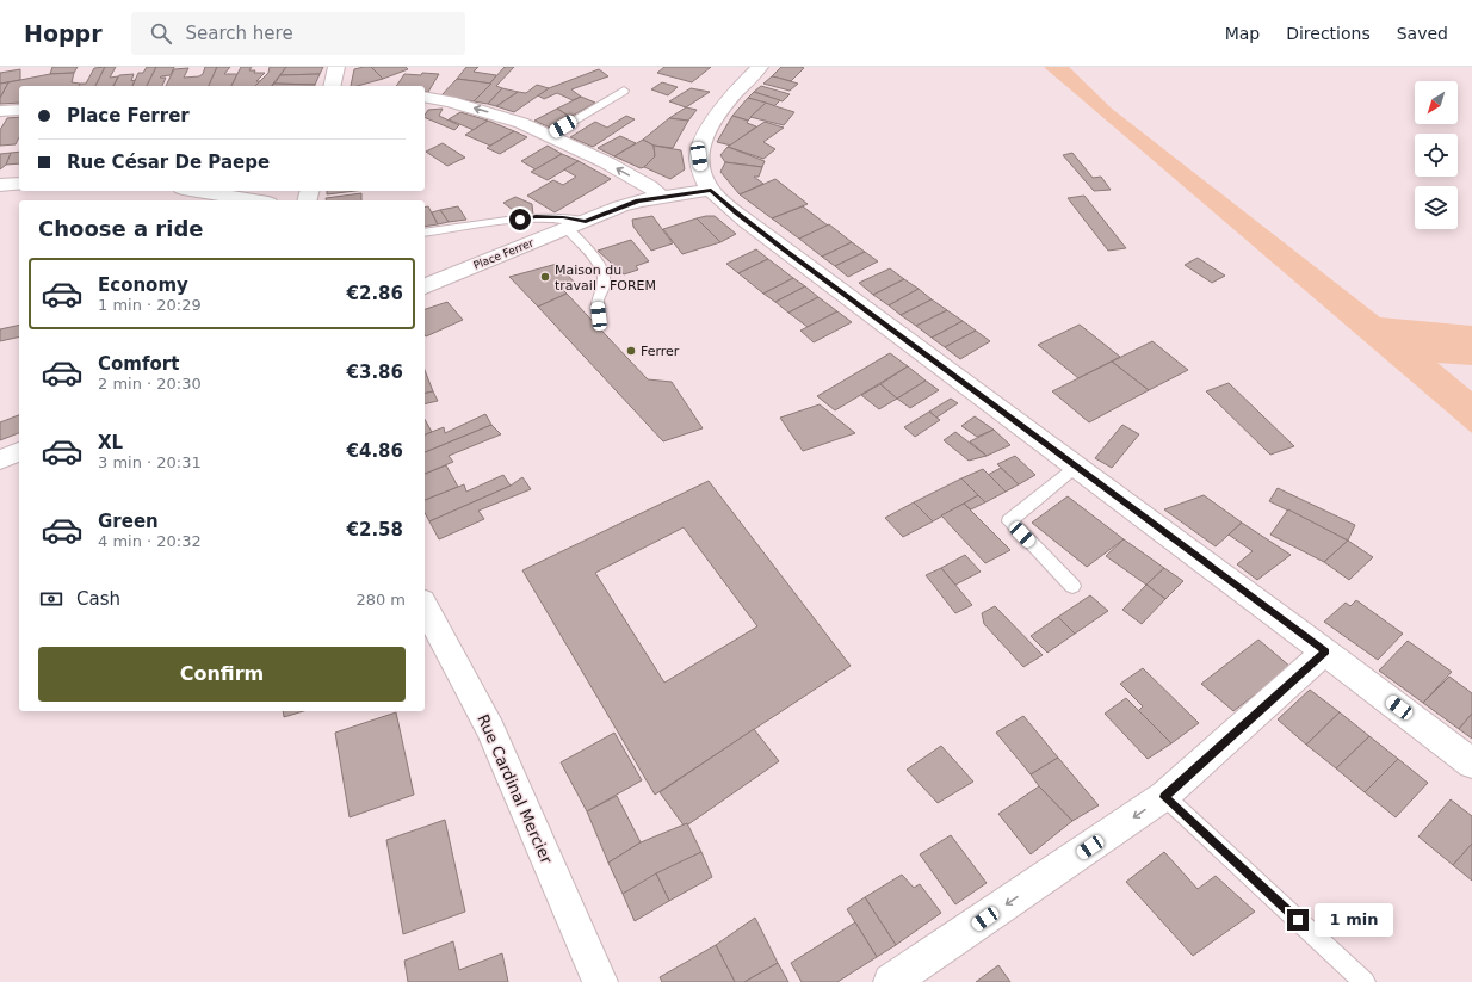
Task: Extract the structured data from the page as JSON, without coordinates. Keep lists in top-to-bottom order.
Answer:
{
  "streets": {
    "street": ["Place Ferrer", "Rue Cardinal Mercier"]
  },
  "places": ["Maison du travail - FOREM", "Ferrer"],
  "north": "bottom left",
  "page": {
    "header": "Hoppr",
    "search": "Search here",
    "nav": ["Map", "Directions", "Saved"],
    "banner": ["Place Ferrer", "Rue César De Paepe"],
    "heading": "Choose a ride",
    "list": [
      {
        "name": "Economy",
        "note": "1 min · 20:29",
        "value": "€2.86"
      },
      {
        "name": "Comfort",
        "note": "2 min · 20:30",
        "value": "€3.86"
      },
      {
        "name": "XL",
        "note": "3 min · 20:31",
        "value": "€4.86"
      },
      {
        "name": "Green",
        "note": "4 min · 20:32",
        "value": "€2.58"
      }
    ],
    "pay": ["Cash", "280 m"],
    "buttons": "Confirm",
    "bubble": "1 min"
  }
}
